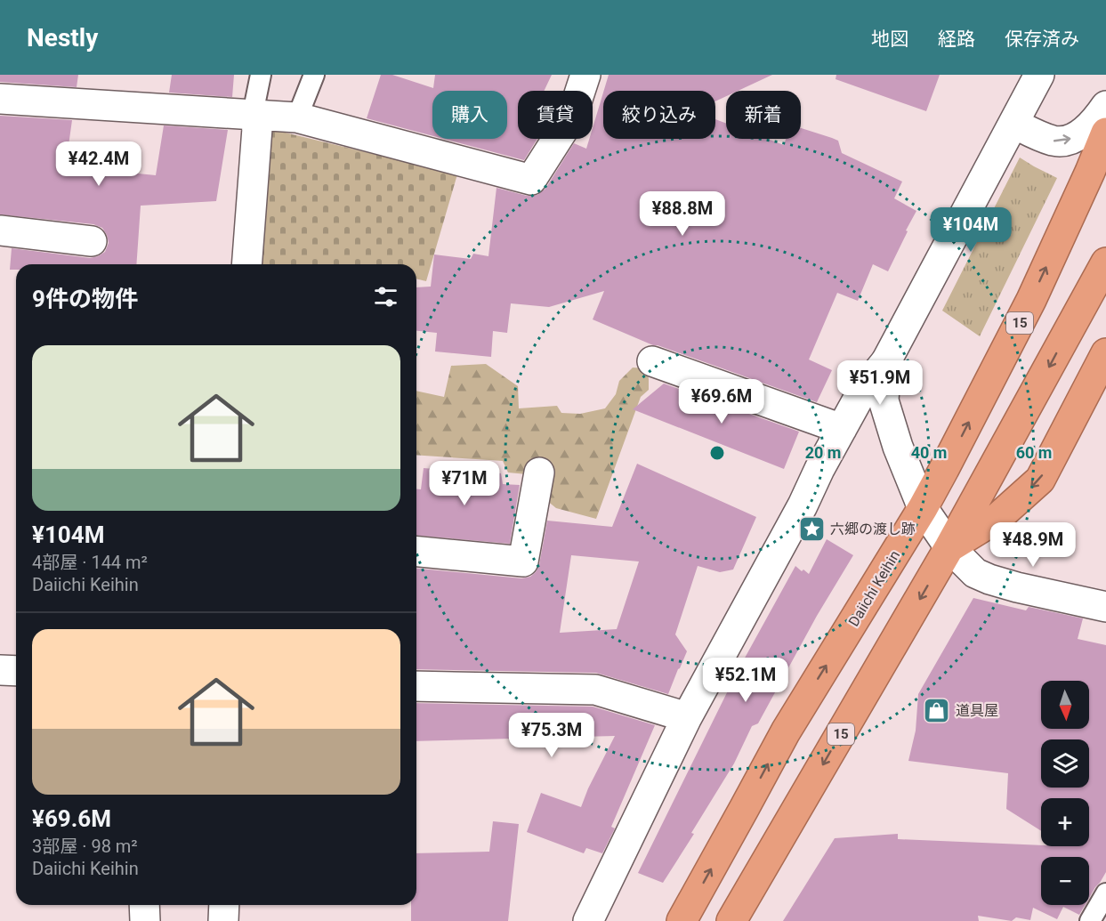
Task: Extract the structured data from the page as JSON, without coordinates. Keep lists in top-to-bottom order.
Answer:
{
  "streets": {
    "highway": ["15", "Daiichi Keihin"]
  },
  "places": {
    "place": ["六郷の渡し跡"],
    "shop": ["道具屋"]
  },
  "north": "bottom",
  "page": {
    "header": "Nestly",
    "nav": ["地図", "経路", "保存済み"],
    "chip": [
      "購入",
      "賃貸",
      "絞り込み",
      "新着"
    ],
    "price": [
      "¥42.4M",
      "¥88.8M",
      "¥104M",
      "¥51.9M",
      "¥69.6M",
      "¥71M",
      "¥48.9M",
      "¥52.1M",
      "¥75.3M"
    ],
    "heading": "9件の物件",
    "list": [
      {
        "name": "¥104M",
        "note": "4部屋 · 144 m² · Daiichi Keihin"
      },
      {
        "name": "¥69.6M",
        "note": "3部屋 · 98 m² · Daiichi Keihin"
      }
    ],
    "map_buttons": ["+", "−"]
  },
  "rings": ["20 m", "40 m", "60 m"]
}
